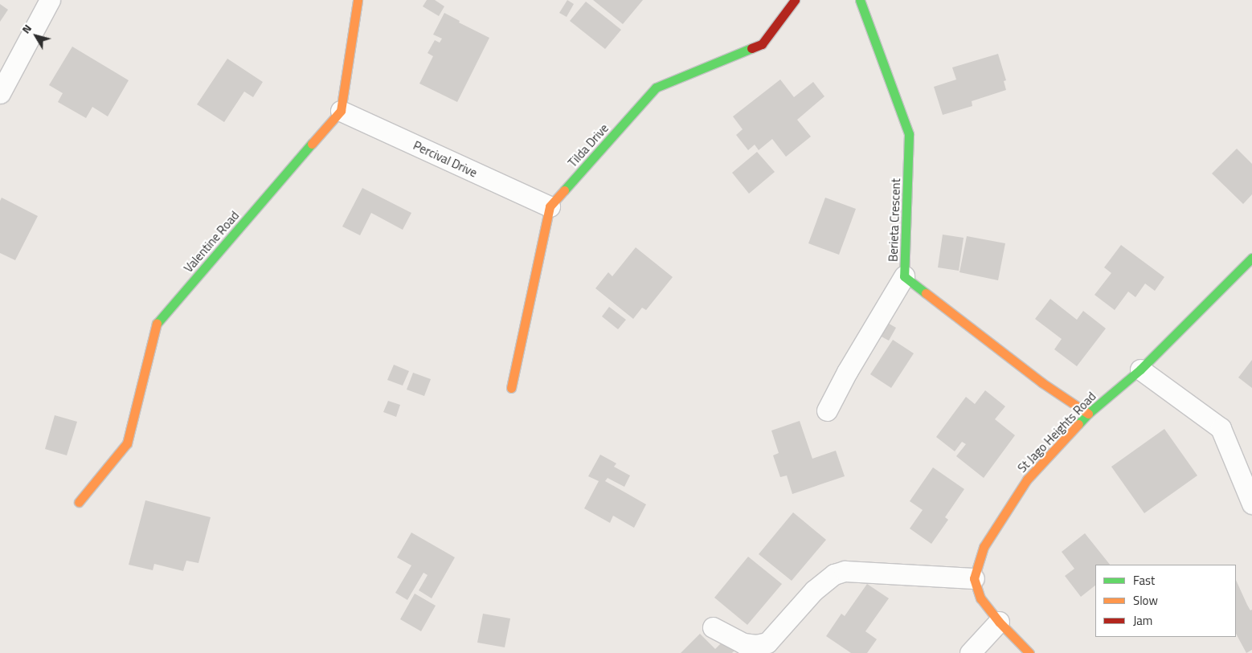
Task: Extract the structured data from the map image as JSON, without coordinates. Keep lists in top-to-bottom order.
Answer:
{
  "streets": {
    "street": [
      "Tilda Drive",
      "Percival Drive",
      "Berieta Crescent",
      "Valentine Road",
      "St Jago Heights Road"
    ]
  },
  "crossings": [
    ["Tilda Drive", "Percival Drive"],
    ["Percival Drive", "Valentine Road"],
    ["Berieta Crescent", "St Jago Heights Road"]
  ],
  "legend": ["Fast", "Slow", "Jam"],
  "north": "top left"
}
